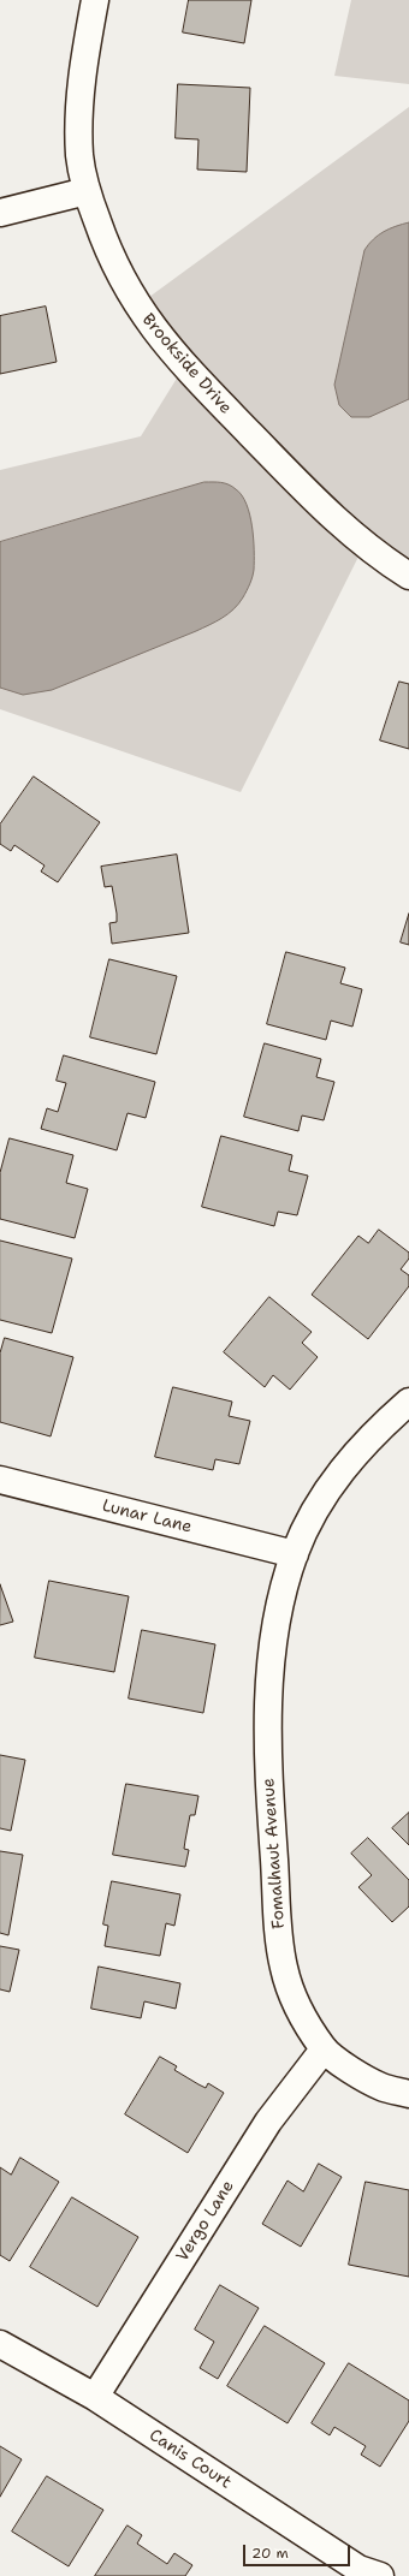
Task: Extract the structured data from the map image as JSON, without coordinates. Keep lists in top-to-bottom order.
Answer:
{
  "streets": {
    "street": [
      "Brookside Drive",
      "Lunar Lane",
      "Fomalhaut Avenue",
      "Vergo Lane",
      "Canis Court"
    ]
  },
  "crossings": [
    ["Lunar Lane", "Fomalhaut Avenue"],
    ["Fomalhaut Avenue", "Vergo Lane"],
    ["Vergo Lane", "Canis Court"]
  ],
  "scale_bar": "20 m"
}
